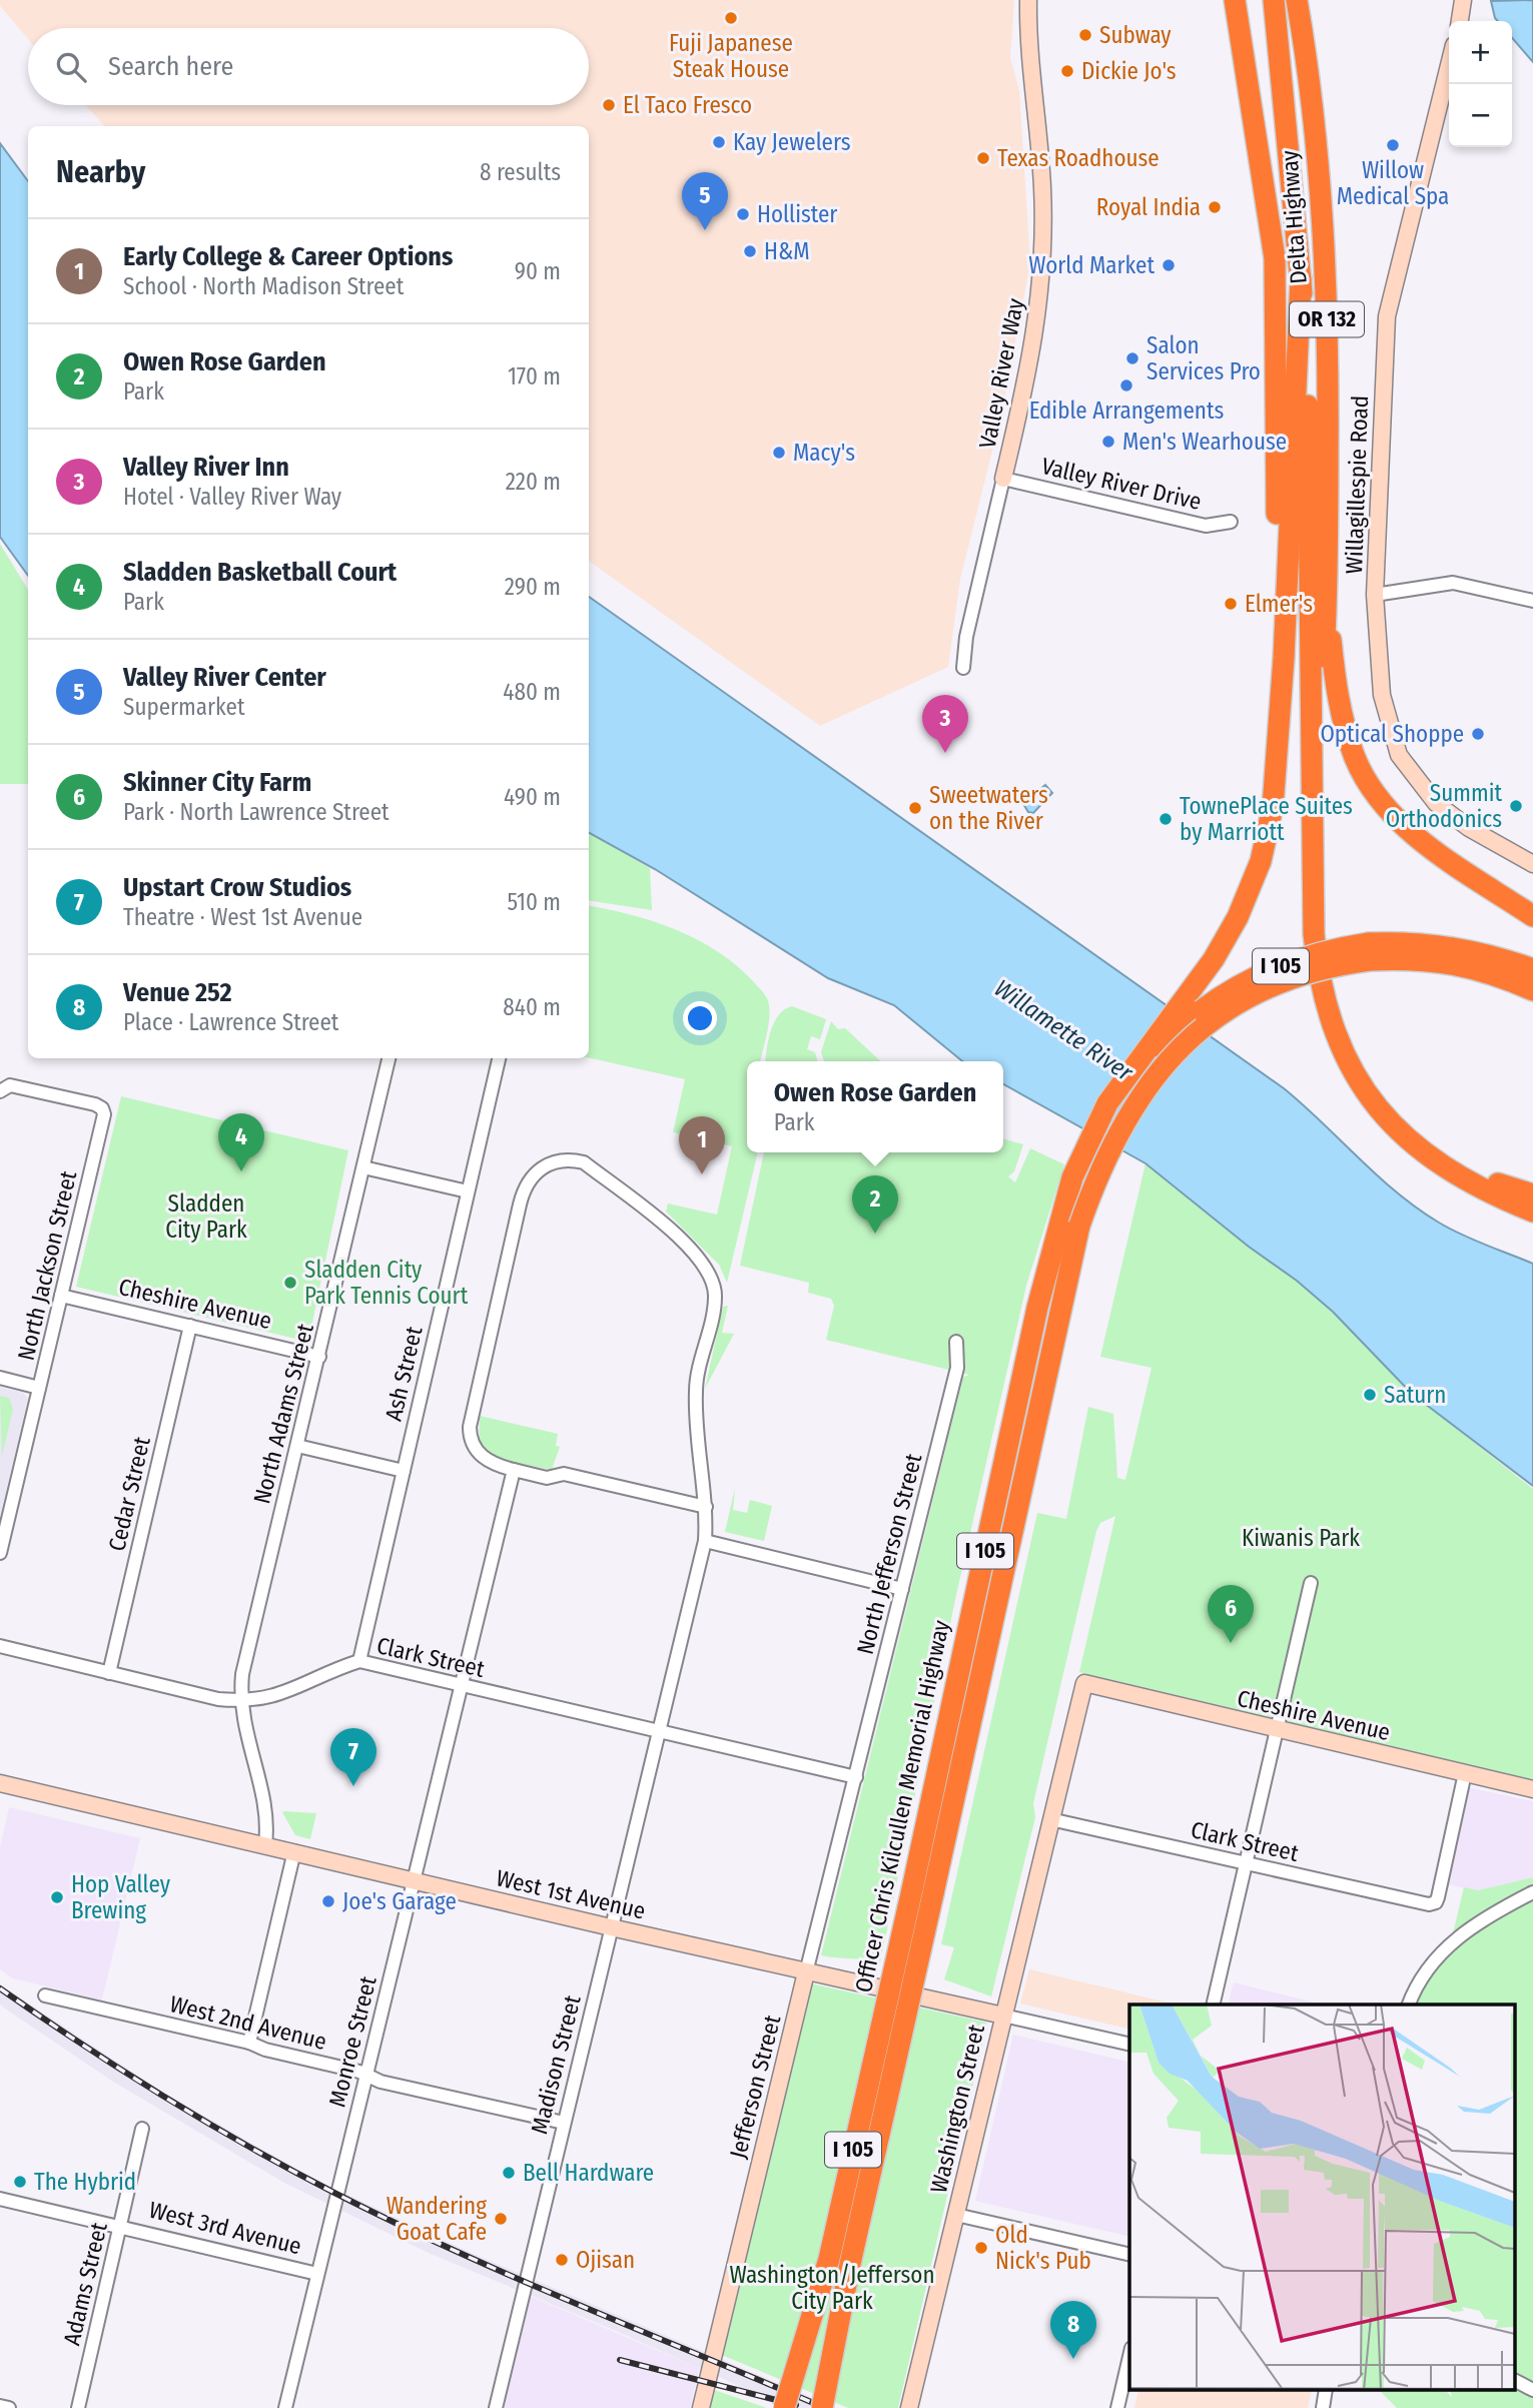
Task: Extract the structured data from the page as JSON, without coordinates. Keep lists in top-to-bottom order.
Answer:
{
  "streets": {
    "highway": [
      "Delta Highway",
      "OR 132",
      "I 105",
      "Officer Chris Kilcullen Memorial Highway"
    ],
    "street": [
      "Valley River Way",
      "Valley River Drive",
      "Willagillespie Road",
      "North Jackson Street",
      "Cheshire Avenue",
      "Ash Street",
      "North Adams Street",
      "Cedar Street",
      "North Jefferson Street",
      "Clark Street",
      "West 1st Avenue",
      "West 2nd Avenue",
      "Monroe Street",
      "Madison Street",
      "Jefferson Street",
      "Washington Street",
      "West 3rd Avenue",
      "Adams Street"
    ]
  },
  "crossings": [
    ["Valley River Way", "Valley River Drive"],
    ["I 105", "Officer Chris Kilcullen Memorial Highway"],
    ["North Jackson Street", "Cheshire Avenue"],
    ["Cheshire Avenue", "North Adams Street"],
    ["Cheshire Avenue", "Cedar Street"],
    ["Cheshire Avenue", "Clark Street"],
    ["Cheshire Avenue", "Washington Street"],
    ["Ash Street", "Clark Street"],
    ["North Adams Street", "Clark Street"],
    ["Cedar Street", "Clark Street"],
    ["North Jefferson Street", "Clark Street"],
    ["North Jefferson Street", "Jefferson Street"],
    ["Clark Street", "Monroe Street"],
    ["Clark Street", "Madison Street"],
    ["Clark Street", "Jefferson Street"],
    ["Clark Street", "Washington Street"],
    ["West 1st Avenue", "Monroe Street"],
    ["West 1st Avenue", "Madison Street"],
    ["West 1st Avenue", "Jefferson Street"],
    ["West 1st Avenue", "Washington Street"],
    ["West 2nd Avenue", "Monroe Street"],
    ["West 2nd Avenue", "Madison Street"],
    ["Monroe Street", "Madison Street"],
    ["Monroe Street", "West 3rd Avenue"],
    ["West 3rd Avenue", "Adams Street"]
  ],
  "water": ["Willamette River"],
  "parks": ["Sladden City Park", "Kiwanis Park", "Washington/Jefferson City Park"],
  "places": [
    "Fuji Japanese Steak House",
    "Subway",
    "Dickie Jo's",
    "El Taco Fresco",
    "Kay Jewelers",
    "Willow Medical Spa",
    "Texas Roadhouse",
    "Royal India",
    "Hollister",
    "H&M",
    "World Market",
    "Salon Services Pro",
    "Edible Arrangements",
    "Men's Wearhouse",
    "Macy's",
    "Elmer's",
    "Optical Shoppe",
    "Summit Orthodonics",
    "Sweetwaters on the River",
    "TownePlace Suites by Marriott",
    "Sladden City Park Tennis Court",
    "Saturn",
    "Hop Valley Brewing",
    "Joe's Garage",
    "Bell Hardware",
    "The Hybrid",
    "Wandering Goat Cafe",
    "Old Nick's Pub",
    "Ojisan"
  ],
  "page": {
    "map_buttons": ["+", "−"],
    "search": "Search here",
    "heading": ["Nearby", "8 results"],
    "pins": [
      "5",
      "3",
      "4",
      "1",
      "2",
      "6",
      "7",
      "8"
    ],
    "list": [
      {
        "mark": "1",
        "name": "Early College & Career Options",
        "note": "School · North Madison Street",
        "value": "90 m"
      },
      {
        "mark": "2",
        "name": "Owen Rose Garden",
        "note": "Park",
        "value": "170 m"
      },
      {
        "mark": "3",
        "name": "Valley River Inn",
        "note": "Hotel · Valley River Way",
        "value": "220 m"
      },
      {
        "mark": "4",
        "name": "Sladden Basketball Court",
        "note": "Park",
        "value": "290 m"
      },
      {
        "mark": "5",
        "name": "Valley River Center",
        "note": "Supermarket",
        "value": "480 m"
      },
      {
        "mark": "6",
        "name": "Skinner City Farm",
        "note": "Park · North Lawrence Street",
        "value": "490 m"
      },
      {
        "mark": "7",
        "name": "Upstart Crow Studios",
        "note": "Theatre · West 1st Avenue",
        "value": "510 m"
      },
      {
        "mark": "8",
        "name": "Venue 252",
        "note": "Place · Lawrence Street",
        "value": "840 m"
      }
    ],
    "popup": ["Owen Rose Garden", "Park"]
  }
}
